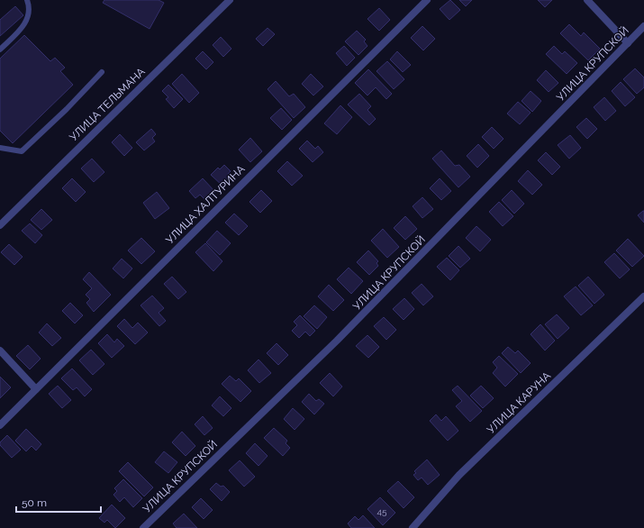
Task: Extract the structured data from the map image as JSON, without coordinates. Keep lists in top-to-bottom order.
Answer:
{
  "streets": {
    "street": [
      "УЛИЦА КРУПСКОЙ",
      "УЛИЦА ТЕЛЬМАНА",
      "УЛИЦА ХАЛТУРИНА",
      "УЛИЦА КАРУНА"
    ]
  },
  "house_numbers": ["45"],
  "scale_bar": "50 m"
}
